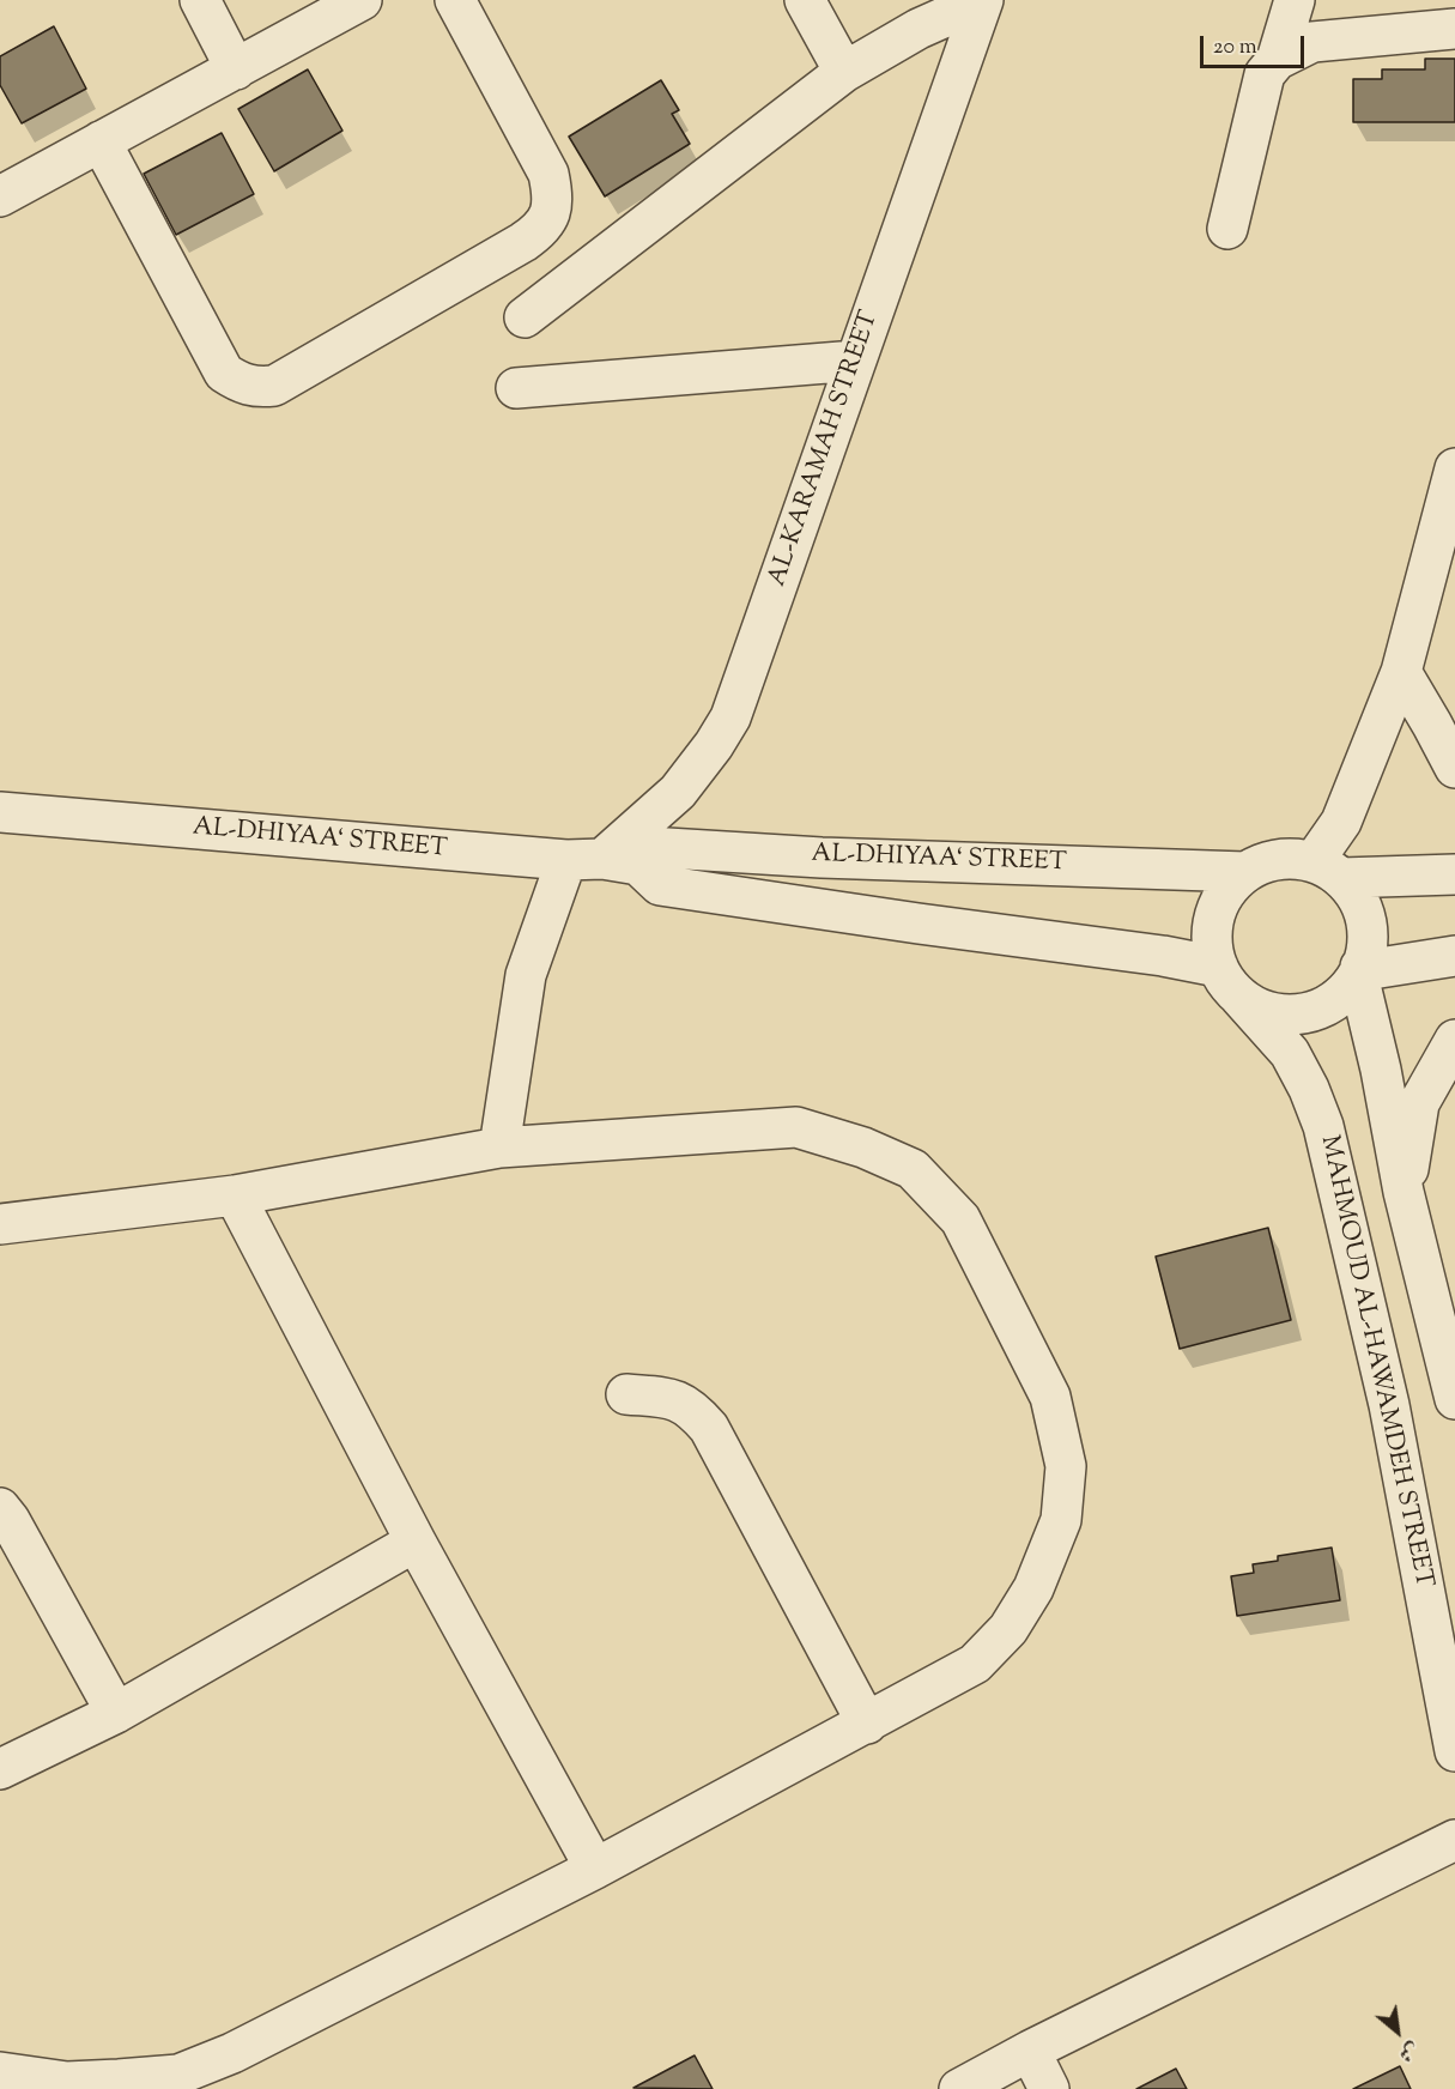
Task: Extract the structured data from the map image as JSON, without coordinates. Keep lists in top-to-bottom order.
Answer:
{
  "streets": {
    "street": ["AL-KARAMAH STREET", "AL-DHIYAA‘ STREET", "MAHMOUD AL-HAWAMDEH STREET"]
  },
  "crossings": [
    ["AL-KARAMAH STREET", "AL-DHIYAA‘ STREET"],
    ["AL-DHIYAA‘ STREET", "MAHMOUD AL-HAWAMDEH STREET"]
  ],
  "scale_bar": "20 m",
  "north": "bottom right"
}
